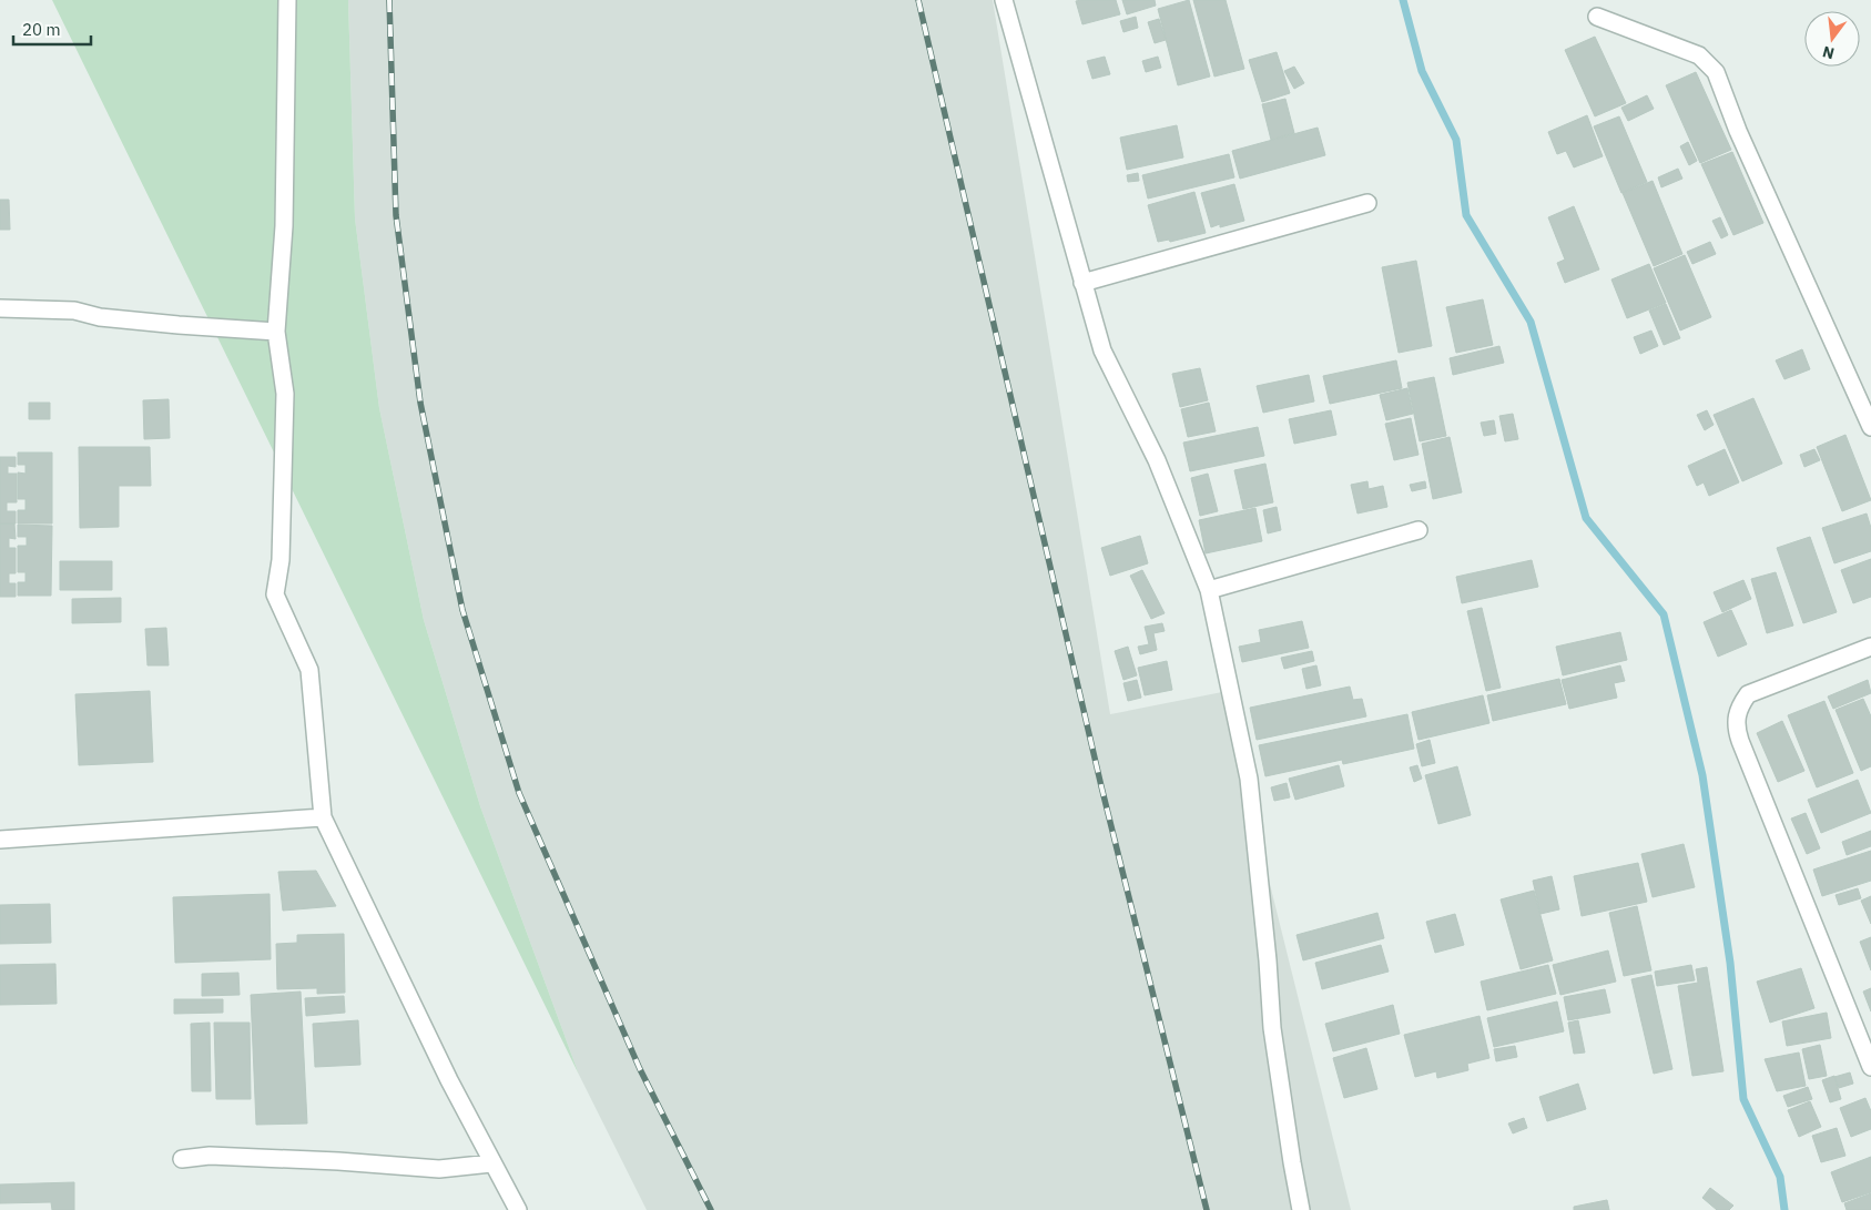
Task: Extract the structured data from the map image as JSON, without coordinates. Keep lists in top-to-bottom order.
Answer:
{
  "scale_bar": "20 m",
  "north": "bottom"
}
